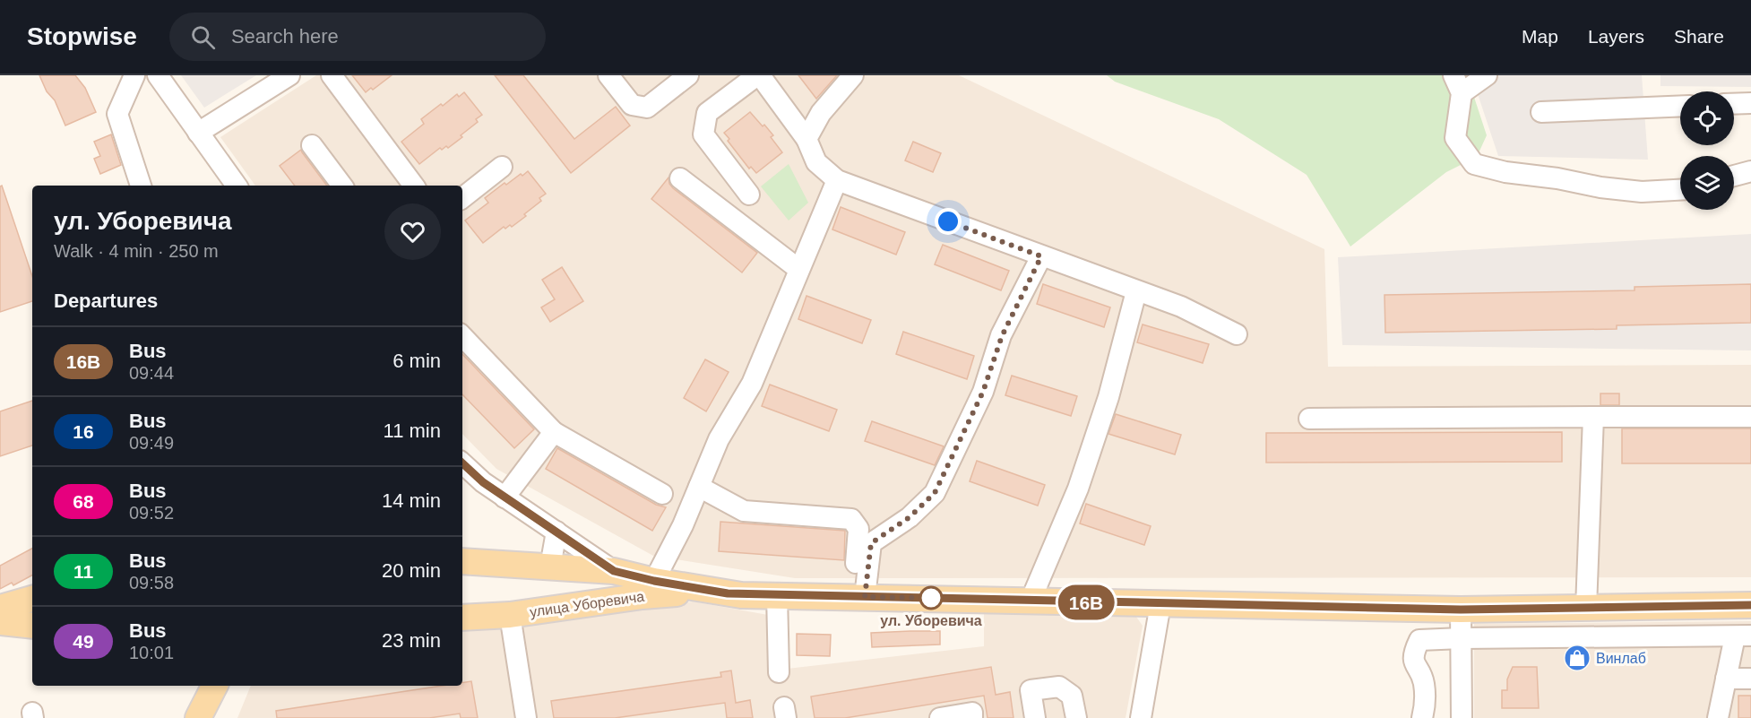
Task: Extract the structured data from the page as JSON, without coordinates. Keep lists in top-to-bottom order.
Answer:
{
  "streets": {
    "main road": ["улица Уборевича"]
  },
  "places": {
    "other": ["ул. Уборевича"],
    "shop": ["Винлаб"]
  },
  "lines": ["bus line 16В"],
  "page": {
    "header": "Stopwise",
    "search": "Search here",
    "nav": ["Map", "Layers", "Share"],
    "on_map": "16В",
    "heading": [
      ["ул. Уборевича", "Walk · 4 min · 250 m"],
      "Departures"
    ],
    "list": [
      {
        "mark": "16В",
        "name": "Bus",
        "note": "09:44",
        "value": "6 min"
      },
      {
        "mark": "16",
        "name": "Bus",
        "note": "09:49",
        "value": "11 min"
      },
      {
        "mark": "68",
        "name": "Bus",
        "note": "09:52",
        "value": "14 min"
      },
      {
        "mark": "11",
        "name": "Bus",
        "note": "09:58",
        "value": "20 min"
      },
      {
        "mark": "49",
        "name": "Bus",
        "note": "10:01",
        "value": "23 min"
      }
    ]
  }
}
